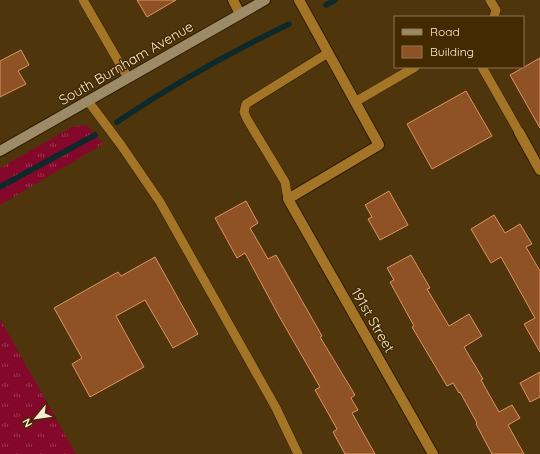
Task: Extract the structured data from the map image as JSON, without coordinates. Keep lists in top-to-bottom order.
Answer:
{
  "streets": {
    "main road": ["South Burnham Avenue"],
    "street": ["191st Street"]
  },
  "legend": ["Road", "Building"],
  "north": "bottom left"
}
